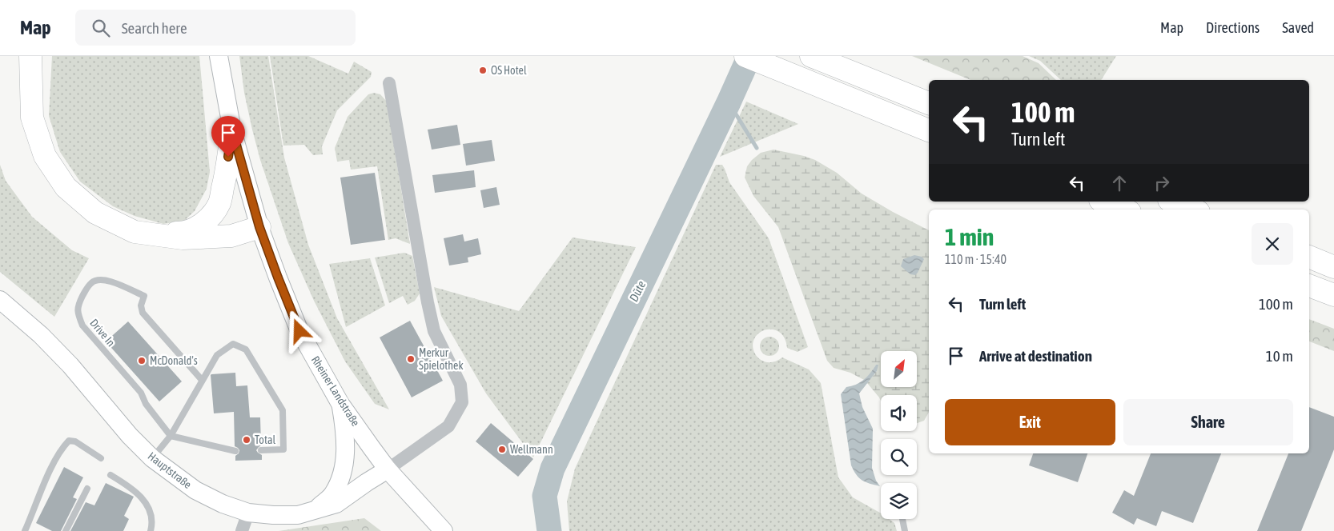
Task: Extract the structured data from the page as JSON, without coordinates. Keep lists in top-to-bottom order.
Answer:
{
  "streets": {
    "street": ["Rheiner Landstraße", "Hauptstraße"],
    "lane": ["Drive In"]
  },
  "crossings": [
    ["Rheiner Landstraße", "Hauptstraße"]
  ],
  "water": ["Düte"],
  "places": [
    "OS Hotel",
    "Merkur Spielothek",
    "McDonald's",
    "Total",
    "Wellmann"
  ],
  "north": "top right",
  "page": {
    "header": "Map",
    "search": "Search here",
    "nav": ["Map", "Directions", "Saved"],
    "turn": ["100 m", "Turn left"],
    "heading": ["1 min", "110 m · 15:40"],
    "list": [
      {
        "name": "Turn left",
        "value": "100 m"
      },
      {
        "name": "Arrive at destination",
        "value": "10 m"
      }
    ],
    "buttons": ["Exit", "Share"]
  }
}
